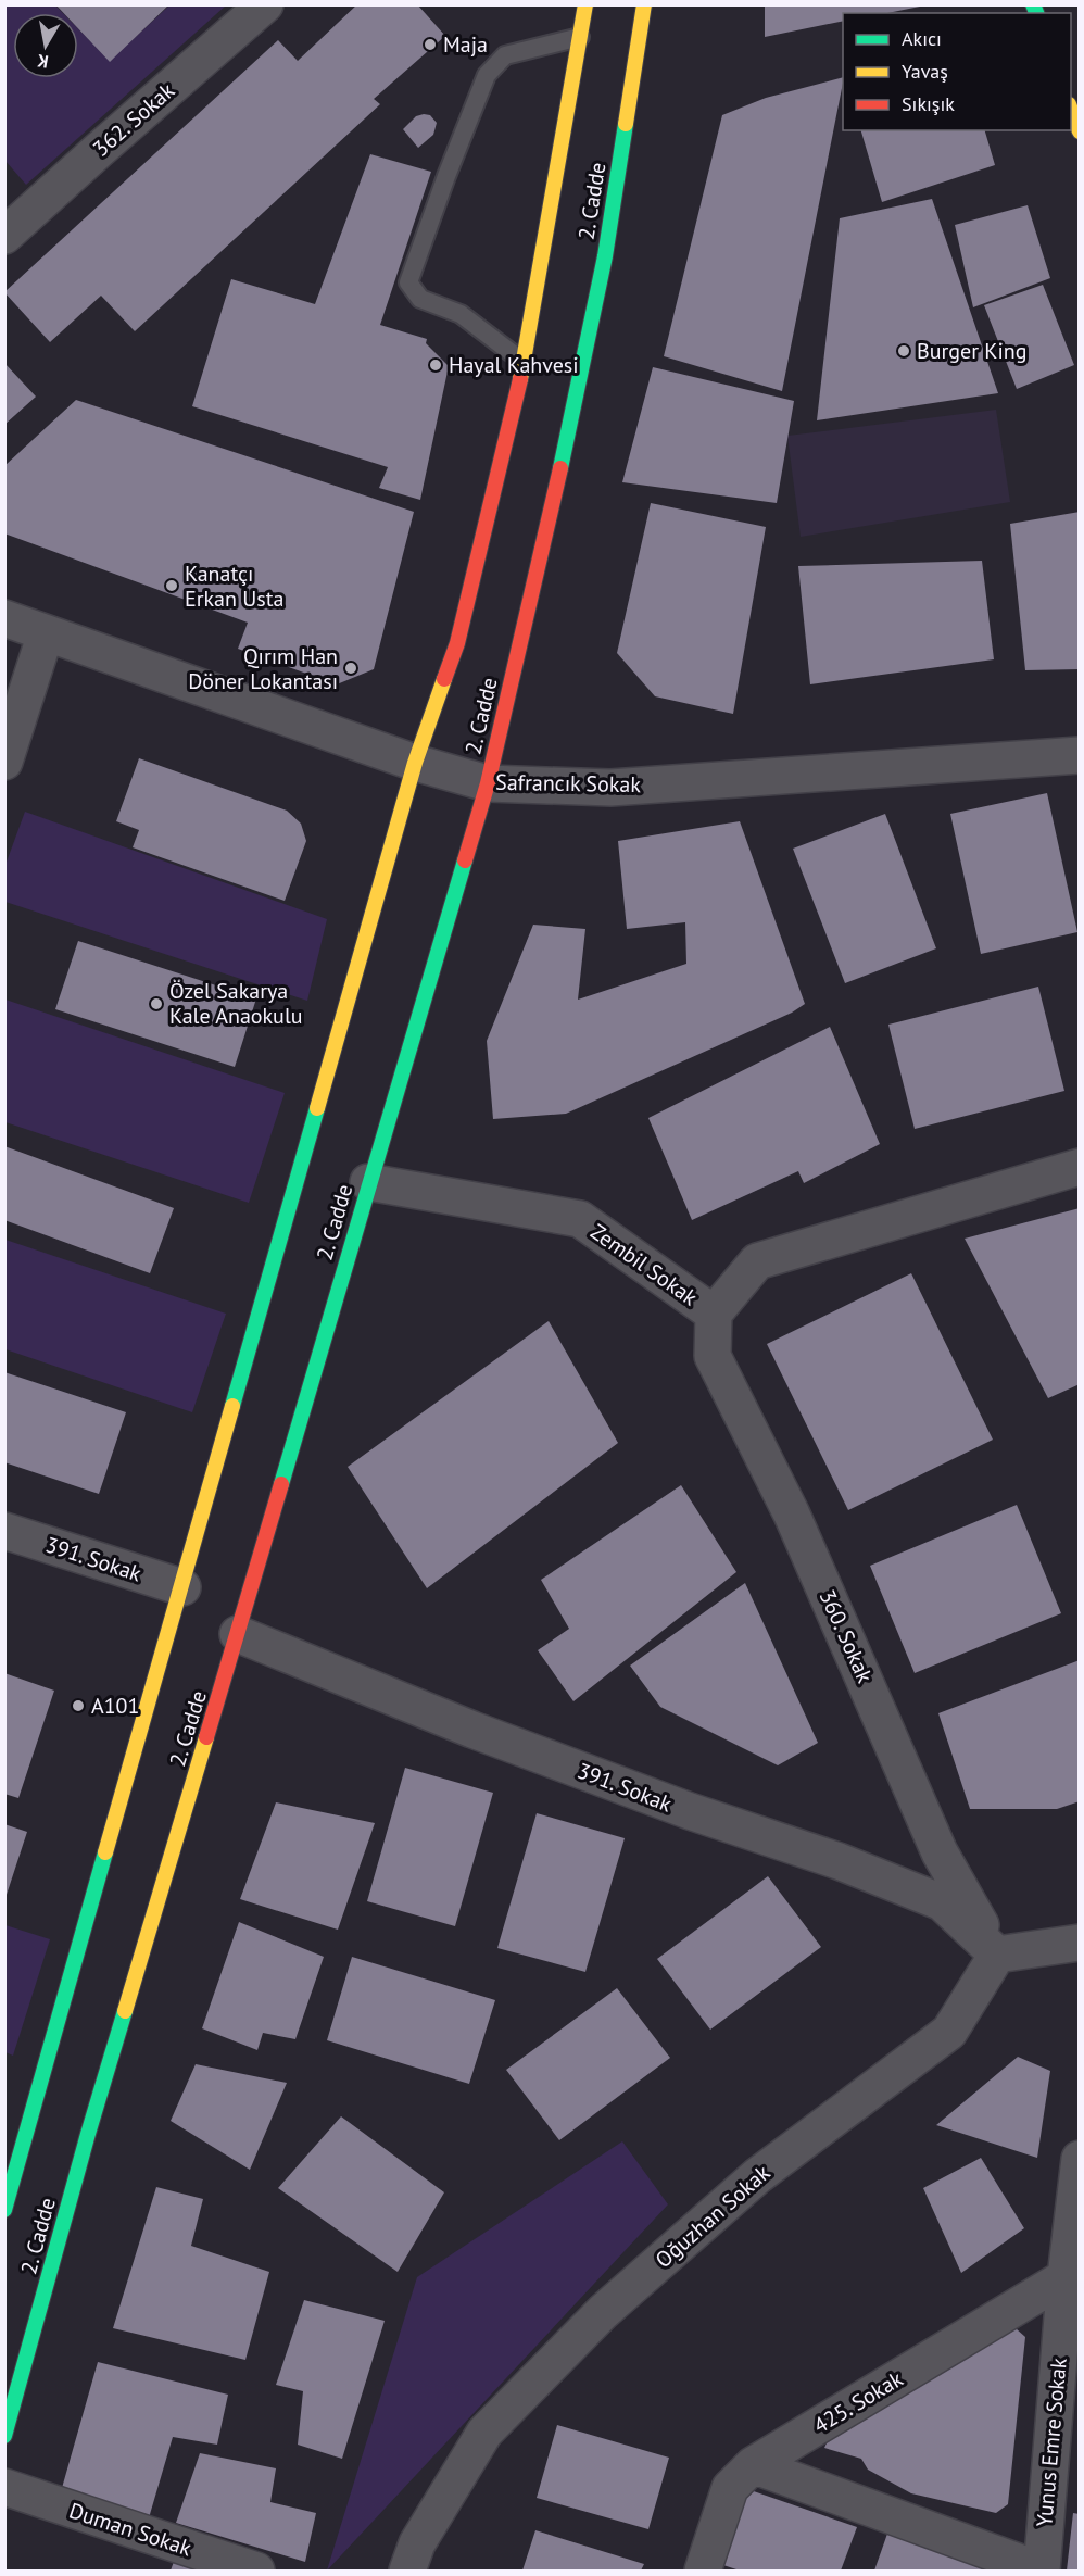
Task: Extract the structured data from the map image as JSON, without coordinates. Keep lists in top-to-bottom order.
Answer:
{
  "streets": {
    "main road": ["2. Cadde"],
    "street": [
      "362. Sokak",
      "Safrancık Sokak",
      "Zembil Sokak",
      "391. Sokak",
      "360. Sokak",
      "Oğuzhan Sokak",
      "425. Sokak",
      "Yunus Emre Sokak",
      "Duman Sokak"
    ]
  },
  "crossings": [
    ["2. Cadde", "Safrancık Sokak"],
    ["2. Cadde", "Zembil Sokak"],
    ["2. Cadde", "391. Sokak"],
    ["Zembil Sokak", "360. Sokak"],
    ["391. Sokak", "360. Sokak"],
    ["391. Sokak", "Oğuzhan Sokak"],
    ["360. Sokak", "Oğuzhan Sokak"],
    ["425. Sokak", "Yunus Emre Sokak"]
  ],
  "places": [
    "Maja",
    "Burger King",
    "Hayal Kahvesi",
    "Kanatçı Erkan Usta",
    "Qırım Han Döner Lokantası",
    "Özel Sakarya Kale Anaokulu",
    "A101"
  ],
  "legend": ["Akıcı", "Yavaş", "Sıkışık"],
  "north": "bottom"
}
